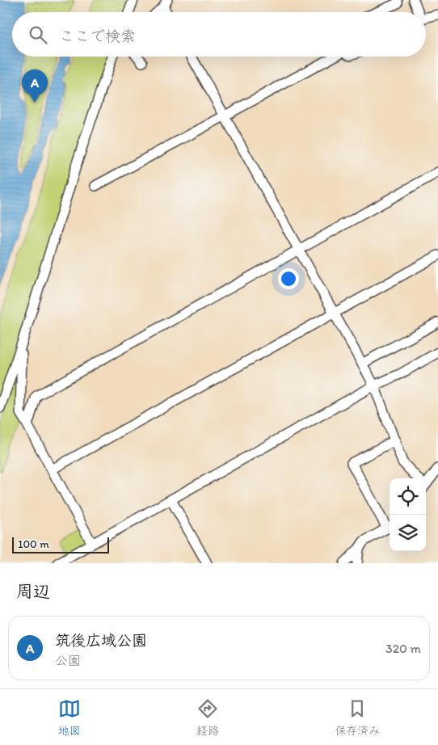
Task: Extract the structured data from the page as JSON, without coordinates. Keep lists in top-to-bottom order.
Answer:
{
  "scale_bar": "100 m",
  "page": {
    "search": "ここで検索",
    "pins": "A",
    "scale": "100 m",
    "heading": "周辺",
    "list": [
      {
        "mark": "A",
        "name": "筑後広域公園",
        "note": "公園",
        "value": "320 m"
      }
    ],
    "nav": ["地図", "経路", "保存済み"]
  }
}
